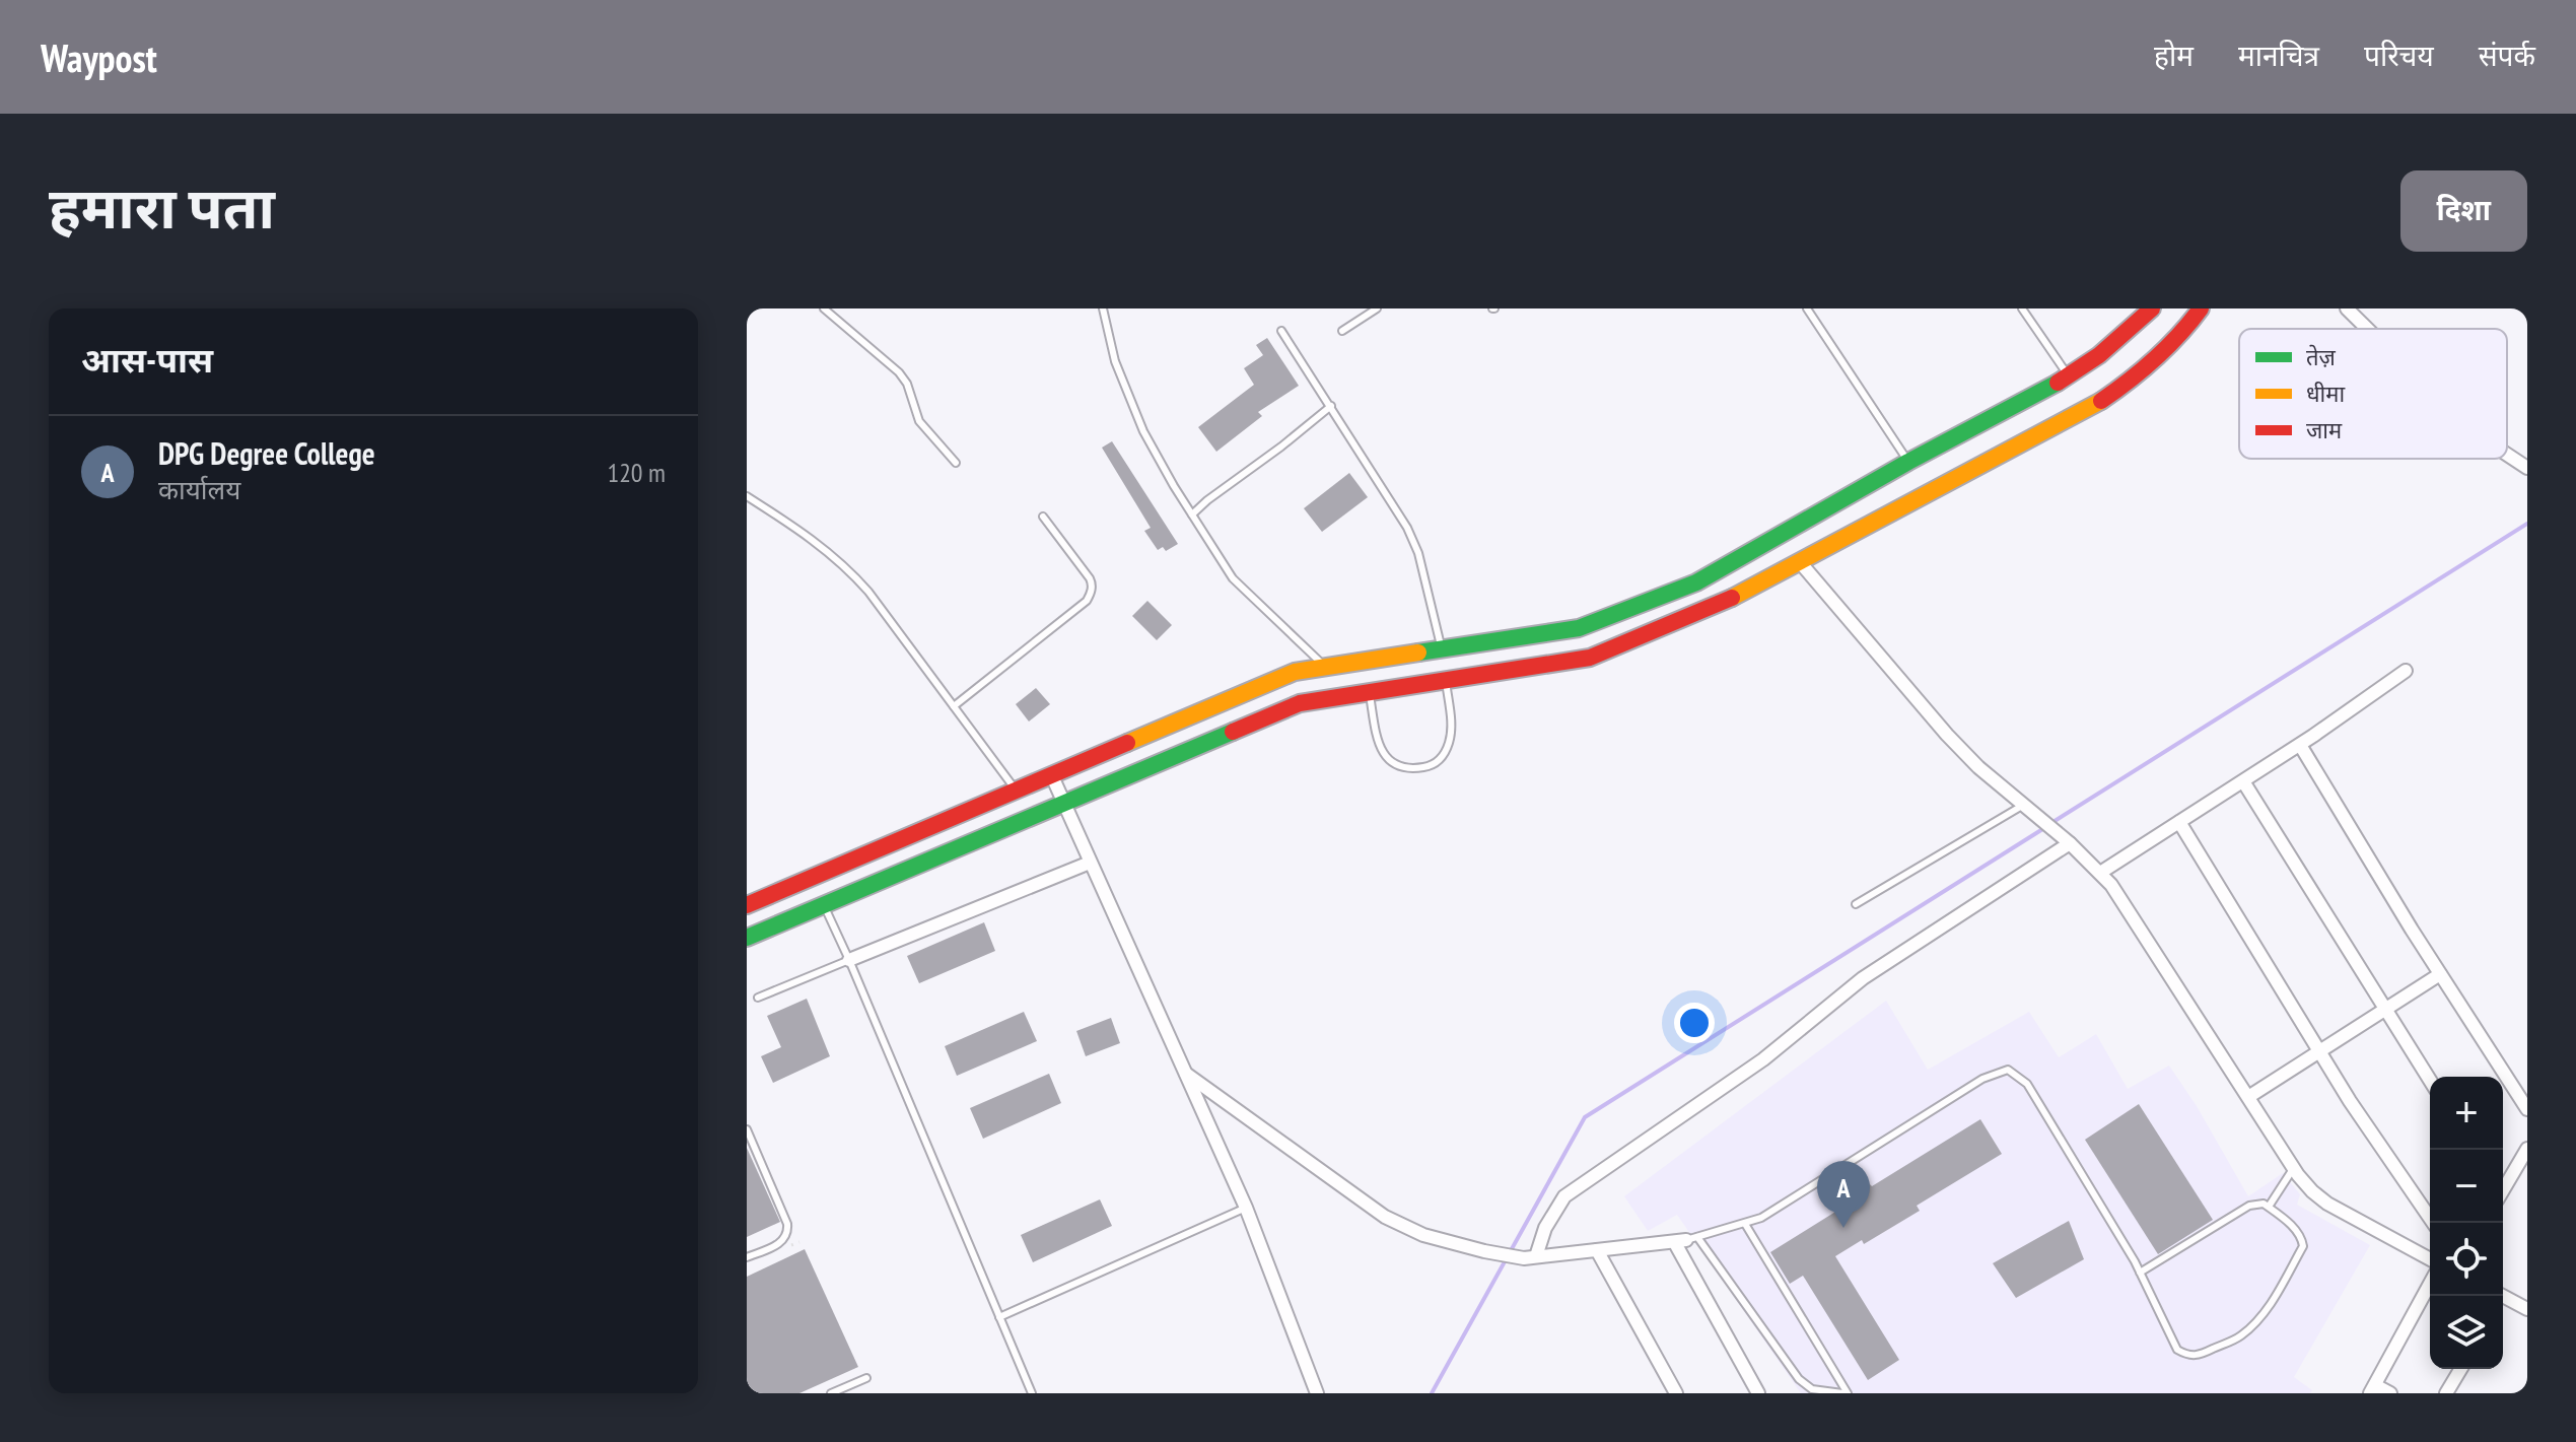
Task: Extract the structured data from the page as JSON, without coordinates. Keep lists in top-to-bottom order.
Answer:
{
  "legend": ["तेज़", "धीमा", "जाम"],
  "page": {
    "header": "Waypost",
    "nav": [
      "होम",
      "मानचित्र",
      "परिचय",
      "संपर्क"
    ],
    "title": "हमारा पता",
    "buttons": "दिशा",
    "heading": "आस-पास",
    "list": [
      {
        "mark": "A",
        "name": "DPG Degree College",
        "note": "कार्यालय",
        "value": "120 m"
      }
    ],
    "map_buttons": ["+", "−"],
    "pins": "A"
  }
}
